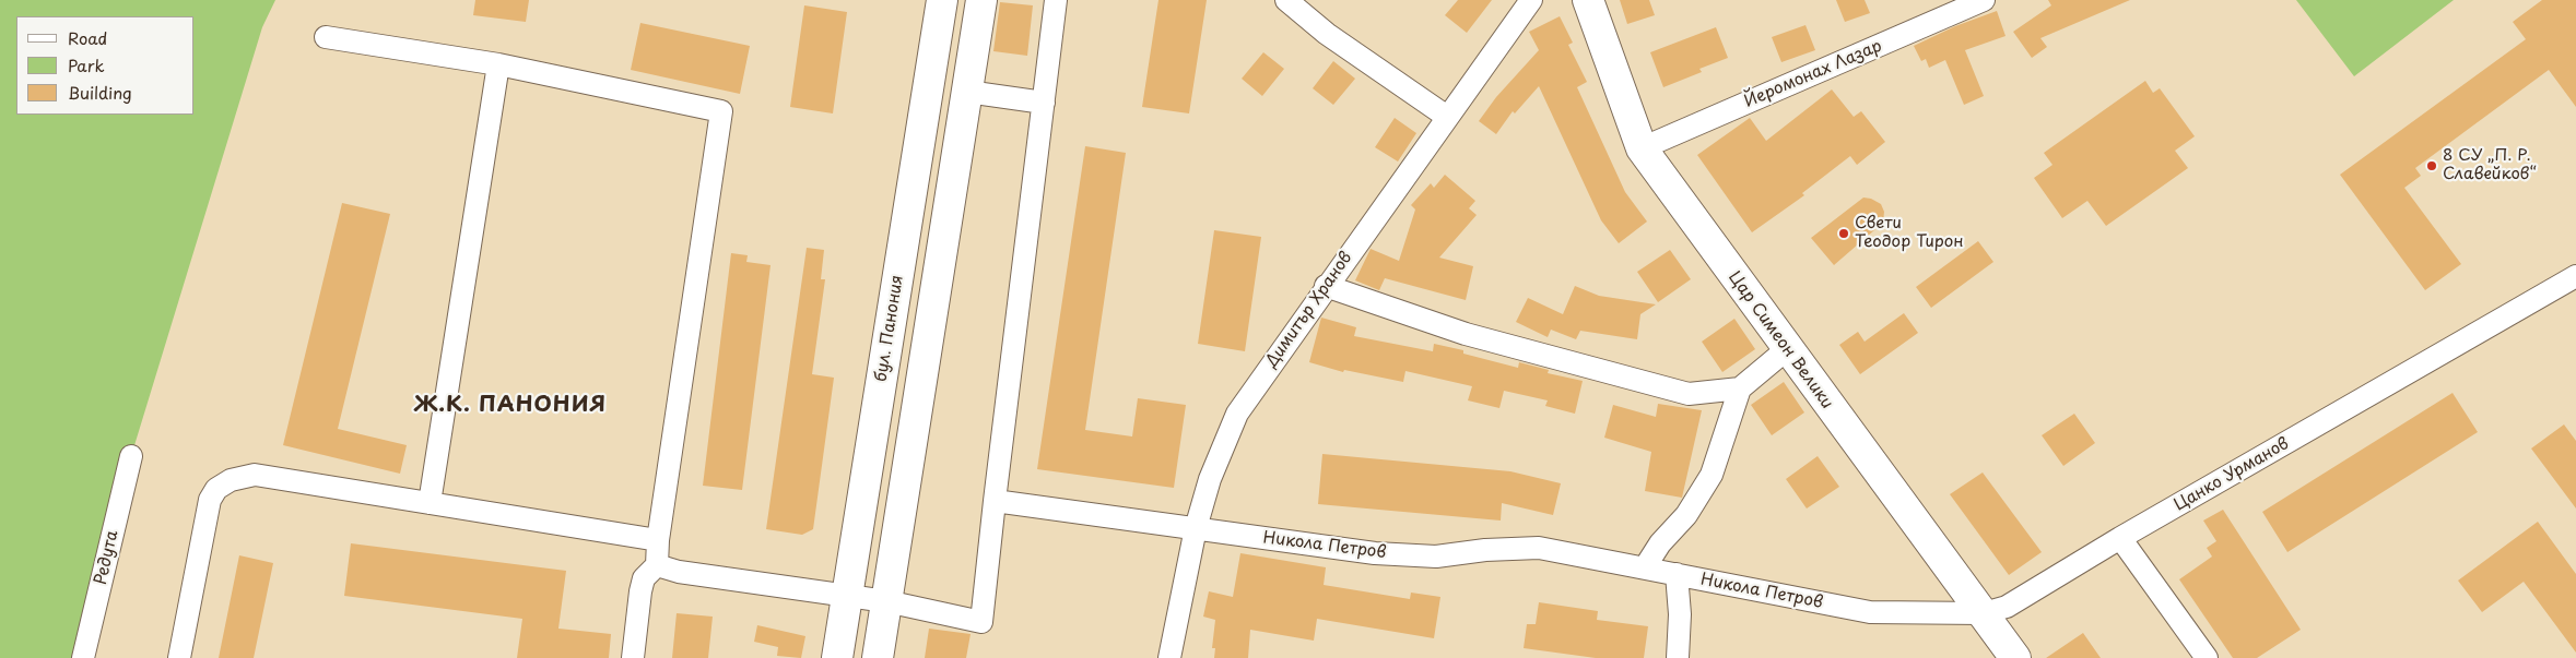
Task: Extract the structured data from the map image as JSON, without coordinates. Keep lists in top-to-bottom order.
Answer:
{
  "streets": {
    "main road": ["бул. Панония", "Цар Симеон Велики"],
    "street": [
      "Йеромонах Лазар",
      "Димитър Хранов",
      "Цанко Урманов",
      "Никола Петров",
      "Редута"
    ]
  },
  "crossings": [
    ["Йеромонах Лазар", "Цар Симеон Велики"],
    ["Димитър Хранов", "Никола Петров"],
    ["Цар Симеон Велики", "Цанко Урманов"],
    ["Цанко Урманов", "Никола Петров"]
  ],
  "districts": ["Ж.К. ПАНОНИЯ"],
  "places": ["8 СУ „П. Р. Славейков“", "Свети Теодор Тирон"],
  "legend": ["Road", "Park", "Building"]
}
